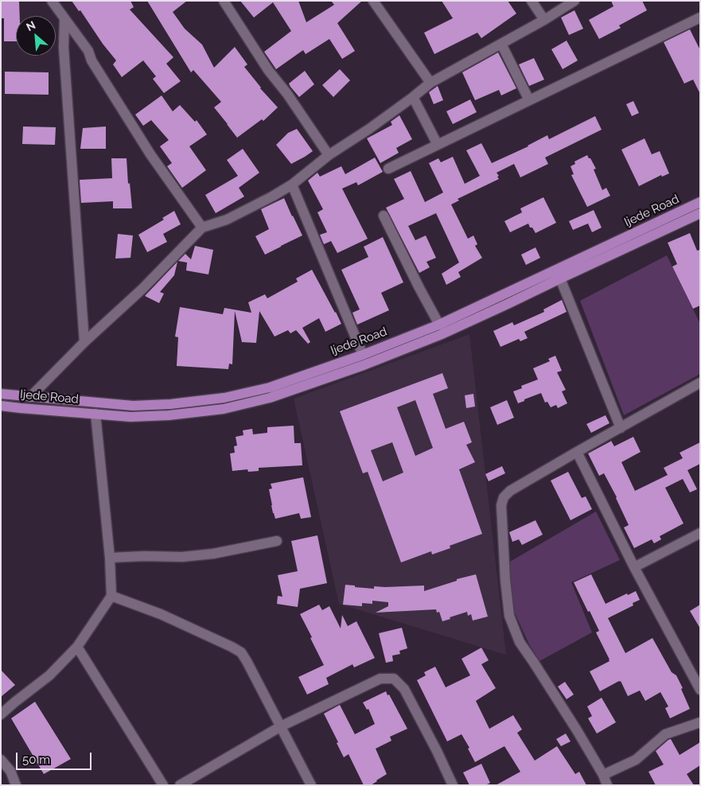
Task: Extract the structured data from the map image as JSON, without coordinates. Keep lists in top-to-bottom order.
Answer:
{
  "streets": {
    "main road": ["Ijede Road"]
  },
  "scale_bar": "50 m",
  "north": "top left"
}
